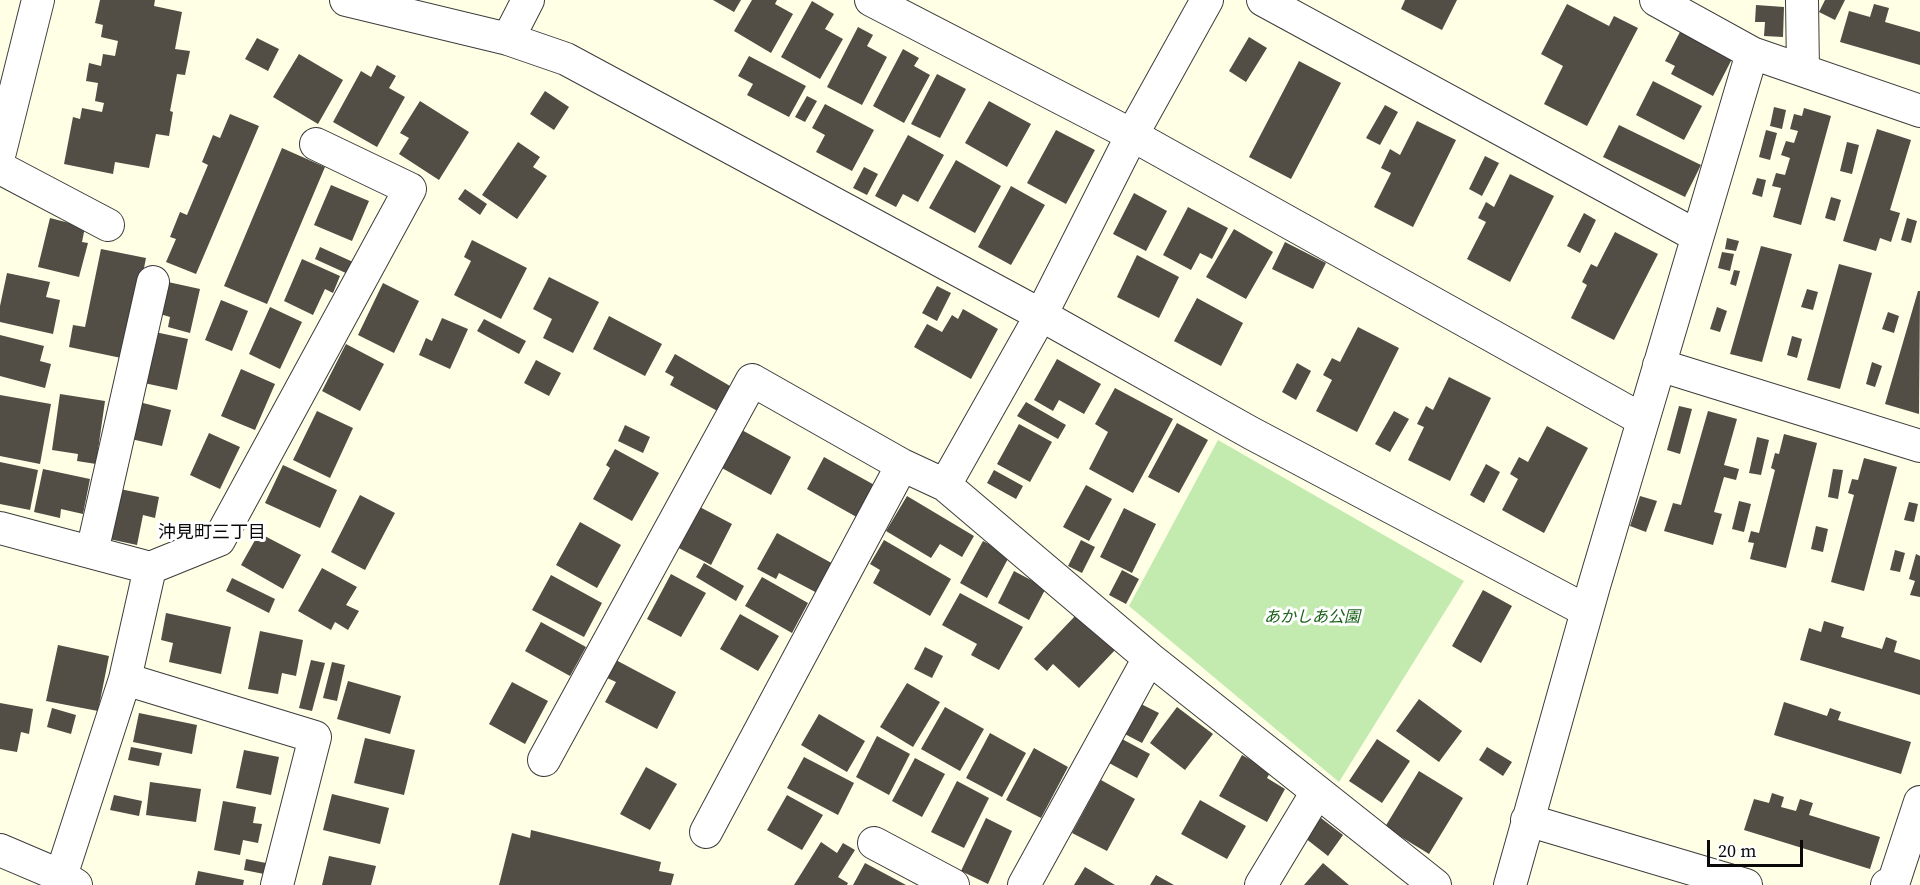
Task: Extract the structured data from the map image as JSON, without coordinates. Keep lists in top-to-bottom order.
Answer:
{
  "districts": ["沖見町三丁目"],
  "parks": ["あかしあ公園"],
  "scale_bar": "20 m"
}
